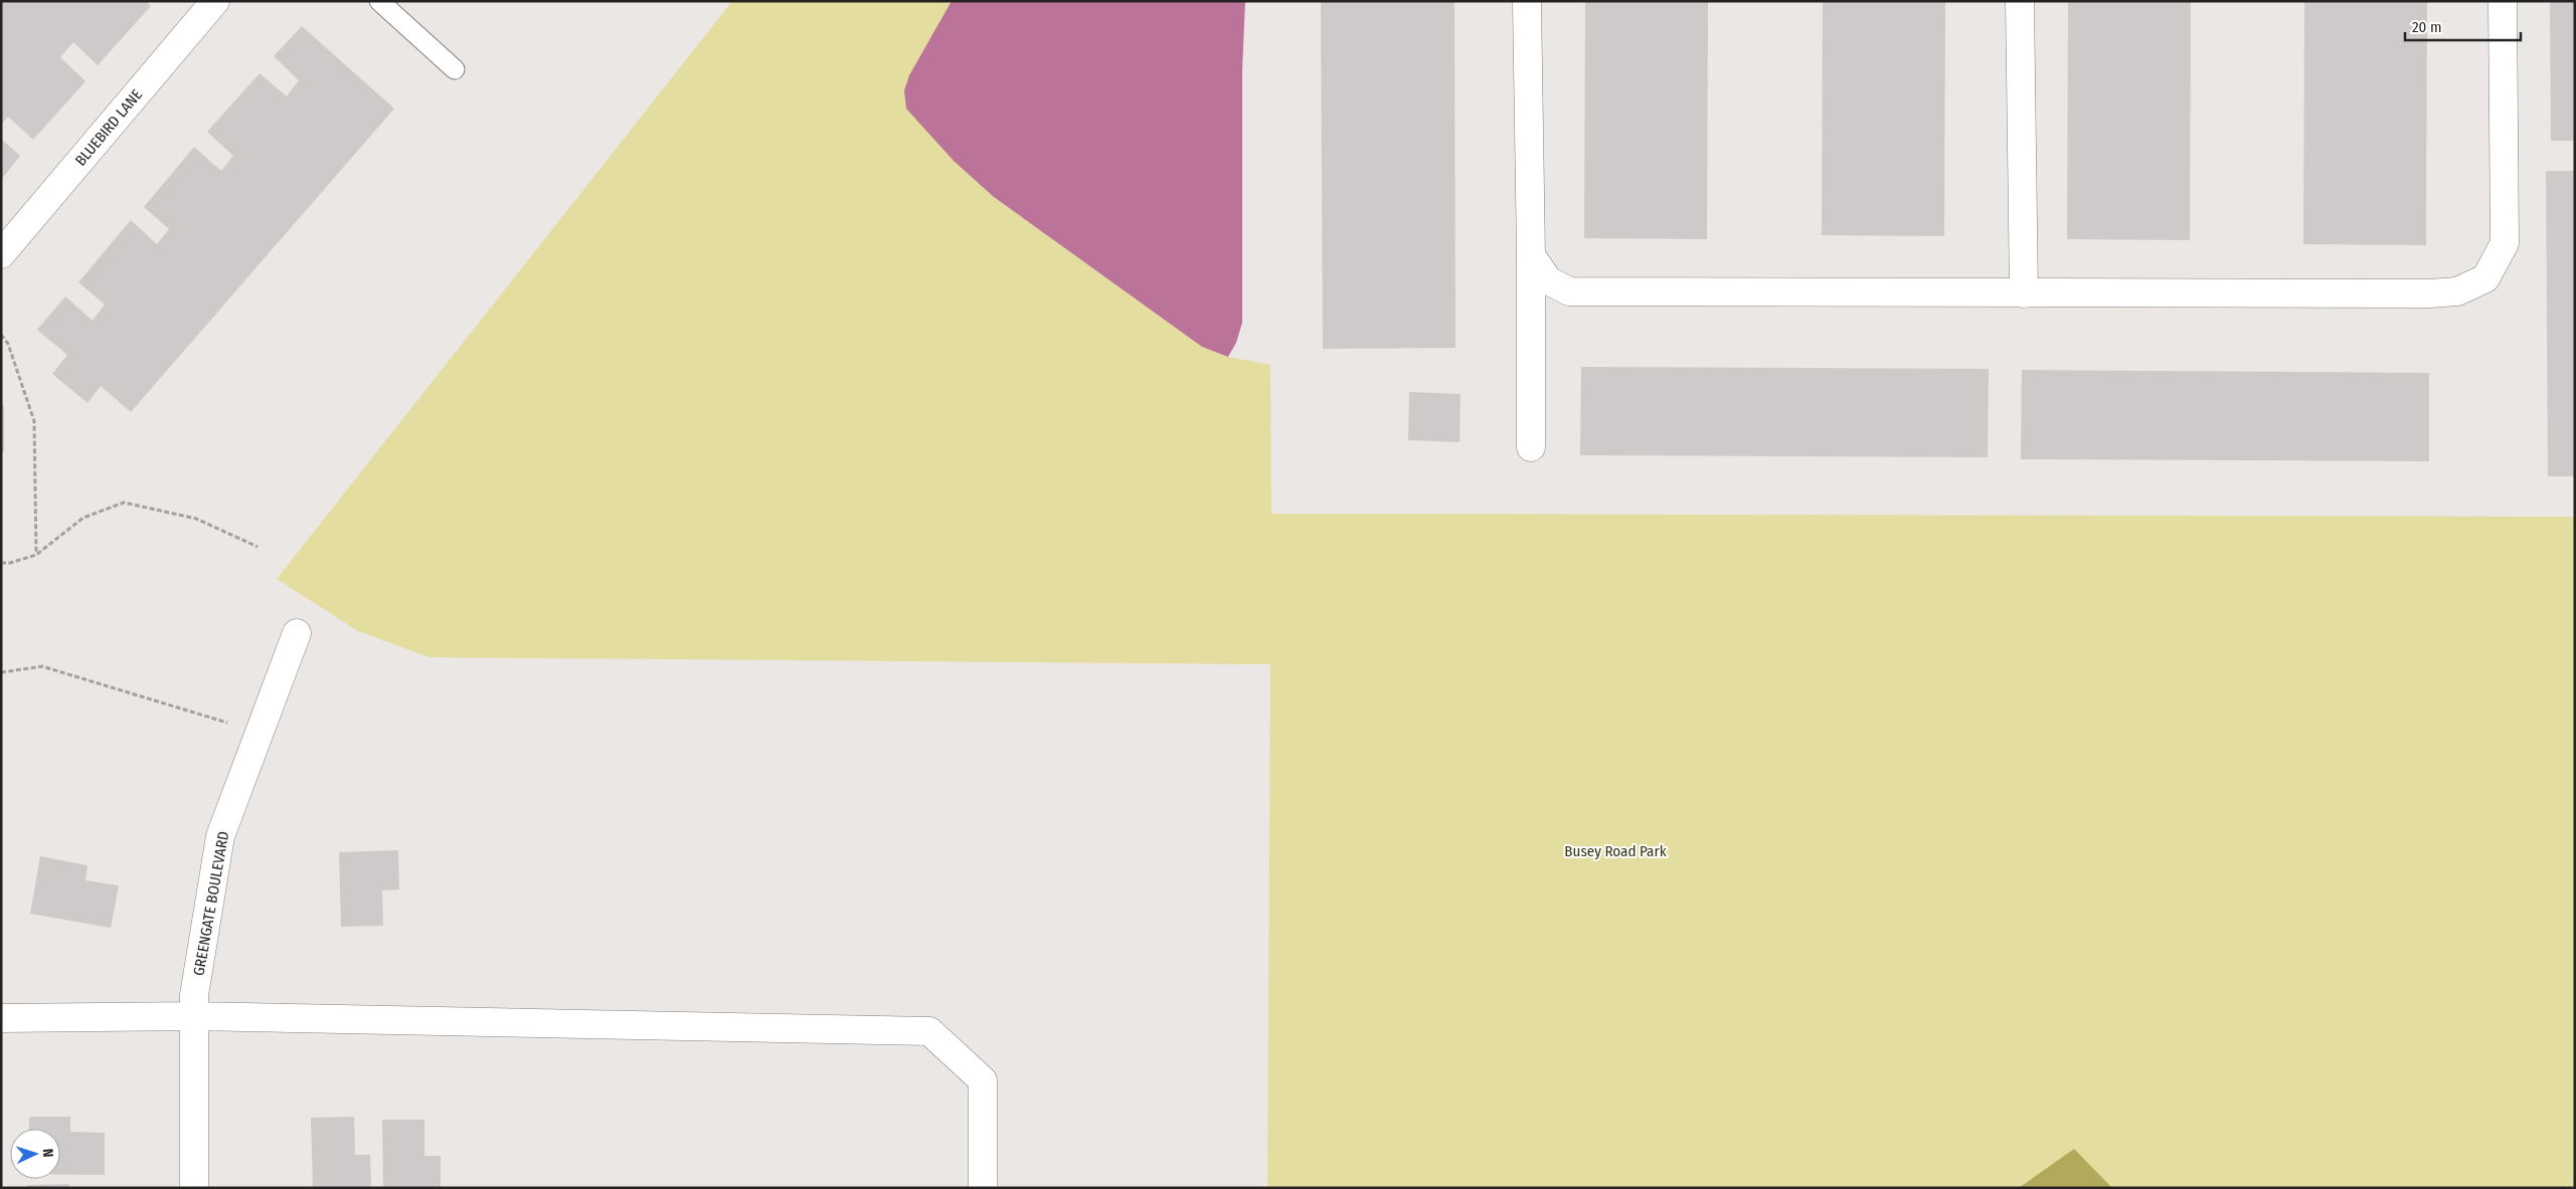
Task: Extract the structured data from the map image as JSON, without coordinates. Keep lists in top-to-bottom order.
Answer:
{
  "streets": {
    "street": ["BLUEBIRD LANE", "GREENGATE BOULEVARD"]
  },
  "parks": ["Busey Road Park"],
  "scale_bar": "20 m",
  "north": "right"
}
